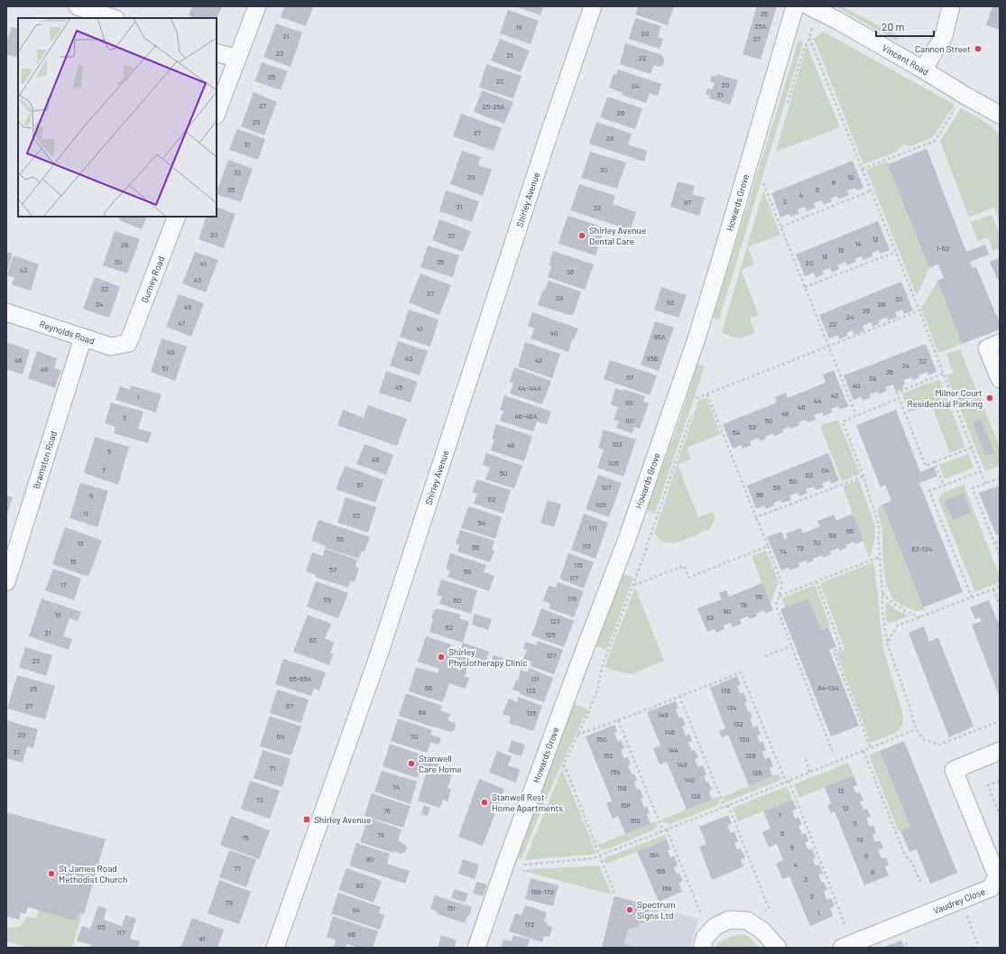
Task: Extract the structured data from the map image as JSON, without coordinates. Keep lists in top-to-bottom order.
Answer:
{
  "streets": {
    "street": [
      "Vincent Road",
      "Shirley Avenue",
      "Howards Grove",
      "Gurney Road",
      "Reynolds Road",
      "Bramston Road",
      "Vaudrey Close"
    ]
  },
  "crossings": [
    ["Gurney Road", "Reynolds Road"],
    ["Reynolds Road", "Bramston Road"]
  ],
  "places": {
    "other": [
      "Cannon Street",
      "Shirley Avenue Dental Care",
      "Milner Court Residential Parking",
      "Shirley Physiotherapy Clinic",
      "Stanwell Care Home",
      "Stanwell Rest Home Apartments",
      "St James Road Methodist Church",
      "Spectrum Signs Ltd"
    ],
    "transit": ["Shirley Avenue"]
  },
  "house_numbers": [
    "25",
    "25A",
    "19",
    "20",
    "21",
    "27",
    "23",
    "21",
    "22",
    "25",
    "23",
    "29",
    "24",
    "31",
    "27",
    "25-25A",
    "26",
    "29",
    "27",
    "28",
    "31",
    "30",
    "33",
    "29",
    "10",
    "8",
    "35",
    "6",
    "4",
    "2",
    "87",
    "31",
    "32",
    "39",
    "33",
    "12",
    "14",
    "28",
    "1-62",
    "16",
    "18",
    "30",
    "35",
    "20",
    "41",
    "43",
    "36",
    "43",
    "32",
    "37",
    "38",
    "30",
    "93",
    "34",
    "28",
    "45",
    "26",
    "24",
    "47",
    "22",
    "41",
    "40",
    "95A",
    "49",
    "43",
    "95B",
    "46",
    "42",
    "32",
    "34",
    "51",
    "48",
    "36",
    "97",
    "38",
    "40",
    "45",
    "44-44A",
    "42",
    "1",
    "44",
    "99",
    "46",
    "48",
    "46-46A",
    "3",
    "101",
    "50",
    "52",
    "54",
    "103",
    "48",
    "5",
    "49",
    "105",
    "7",
    "64",
    "50",
    "62",
    "60",
    "51",
    "107",
    "58",
    "56",
    "9",
    "52",
    "109",
    "11",
    "53",
    "54",
    "111",
    "66",
    "68",
    "55",
    "70",
    "13",
    "113",
    "56",
    "72",
    "63-124",
    "74",
    "15",
    "115",
    "57",
    "58",
    "117",
    "17",
    "76",
    "119",
    "59",
    "60",
    "78",
    "80",
    "19",
    "82",
    "123",
    "62",
    "21",
    "125",
    "63",
    "127",
    "23",
    "65-65A",
    "131",
    "66",
    "84-124",
    "25",
    "133",
    "136",
    "27",
    "67",
    "134",
    "68",
    "135",
    "148",
    "132",
    "146",
    "29",
    "69",
    "70",
    "150",
    "130",
    "144",
    "31",
    "152",
    "128",
    "142",
    "71",
    "154",
    "126",
    "140",
    "74",
    "156",
    "13",
    "138",
    "73",
    "158",
    "12",
    "76",
    "7",
    "160",
    "11",
    "6",
    "78",
    "75",
    "10",
    "5",
    "164",
    "9",
    "80",
    "4",
    "77",
    "166",
    "8",
    "3",
    "82",
    "168",
    "168-170",
    "2",
    "79",
    "151",
    "84",
    "1",
    "172",
    "115",
    "117",
    "86",
    "81"
  ],
  "scale_bar": "20 m"
}
